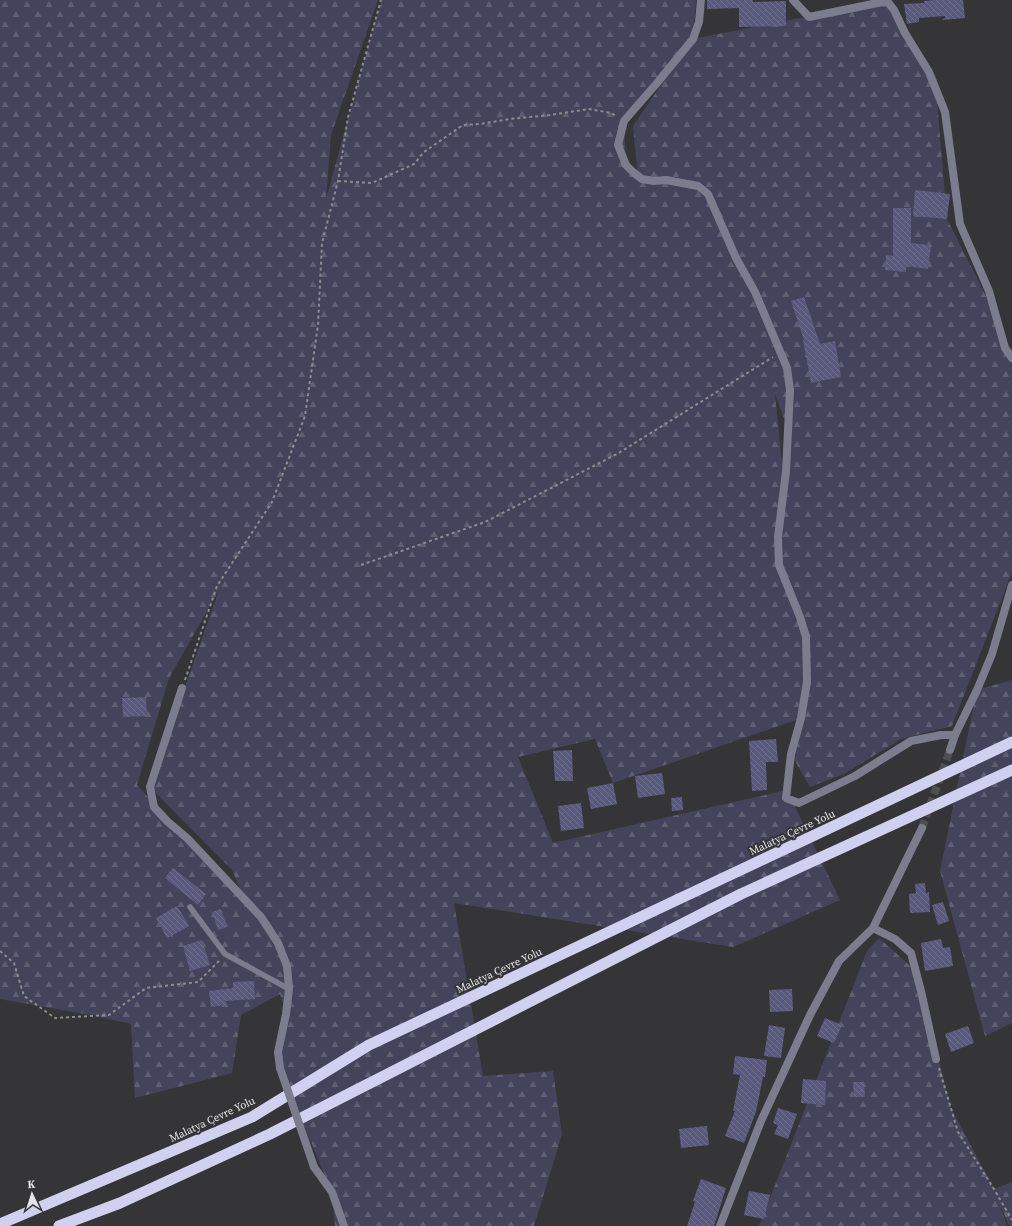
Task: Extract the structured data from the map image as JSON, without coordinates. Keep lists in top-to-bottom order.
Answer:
{
  "streets": {
    "highway": ["Malatya Çevre Yolu"]
  },
  "north": "top"
}
